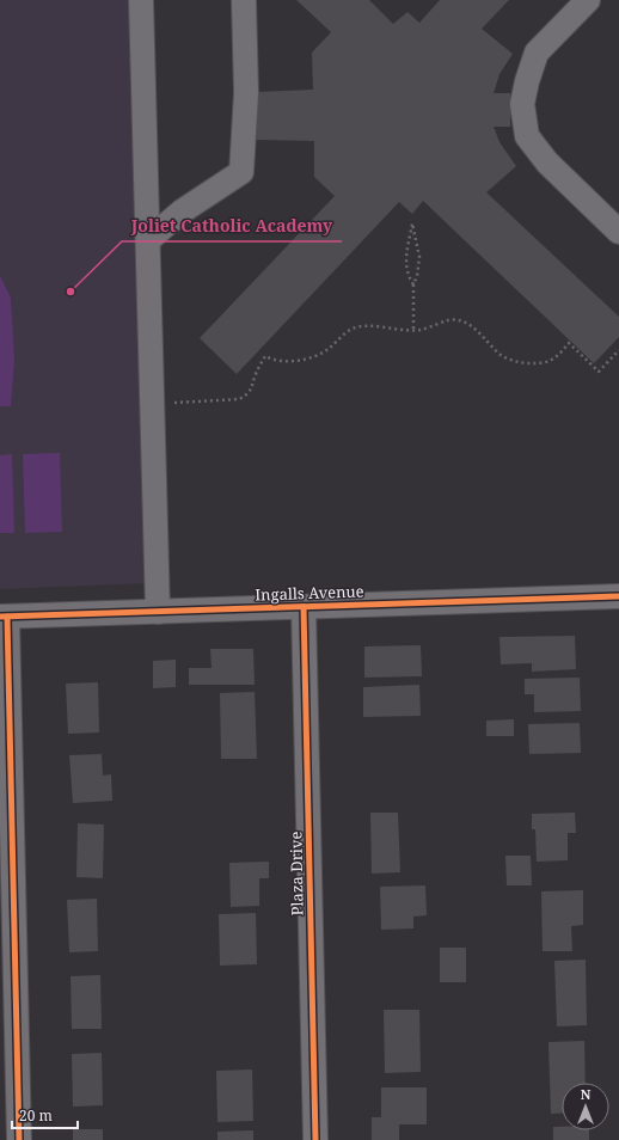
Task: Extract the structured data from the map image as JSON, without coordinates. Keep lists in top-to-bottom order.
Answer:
{
  "streets": {
    "street": ["Ingalls Avenue", "Plaza Drive"]
  },
  "crossings": [
    ["Ingalls Avenue", "Plaza Drive"]
  ],
  "places": ["Joliet Catholic Academy"],
  "scale_bar": "20 m",
  "north": "top"
}
